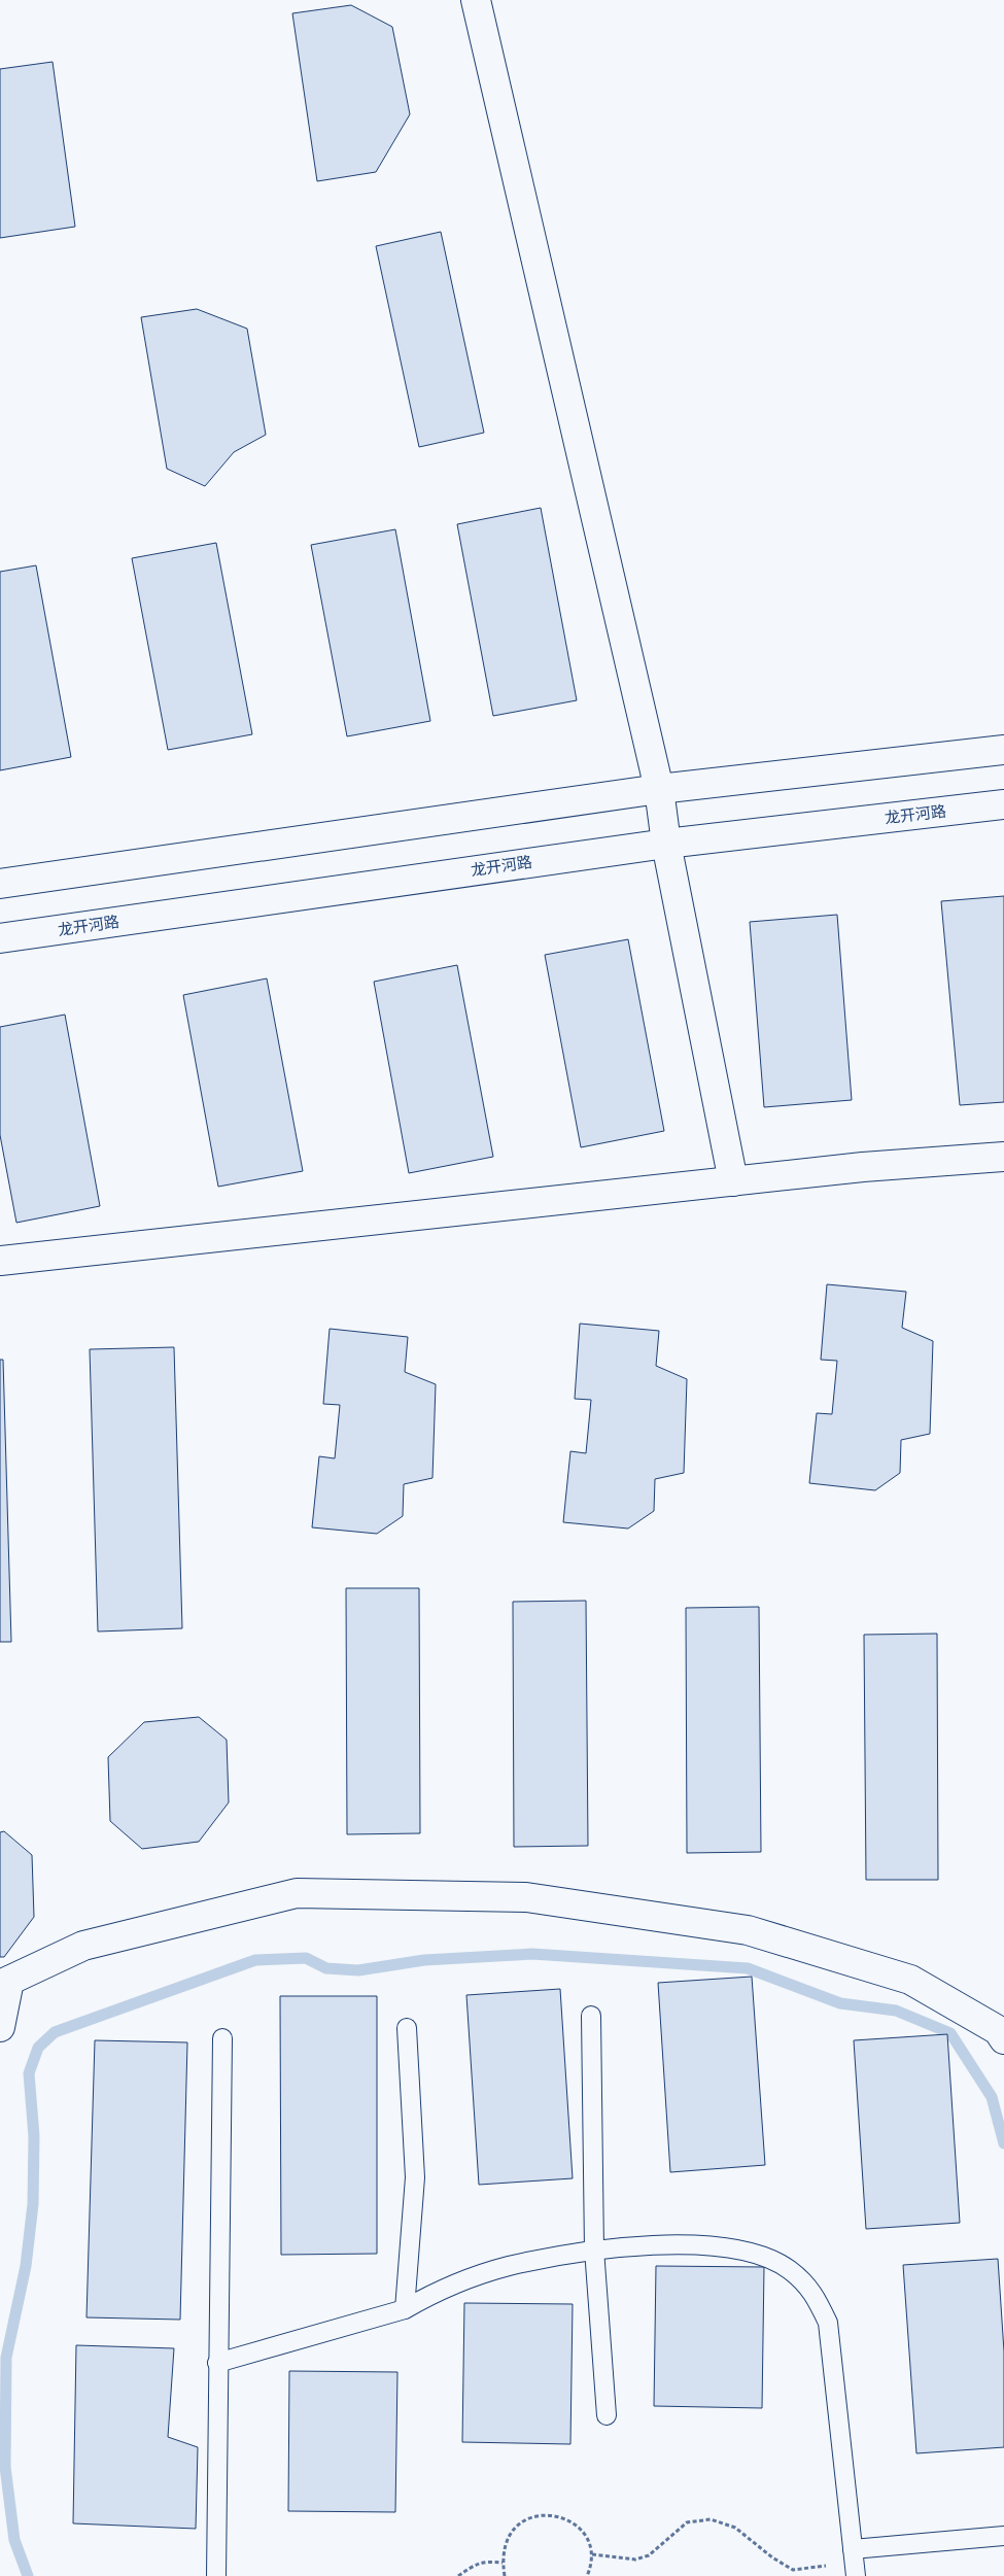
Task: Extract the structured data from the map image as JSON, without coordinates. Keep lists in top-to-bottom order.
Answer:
{
  "streets": {
    "street": ["龙开河路"]
  }
}
